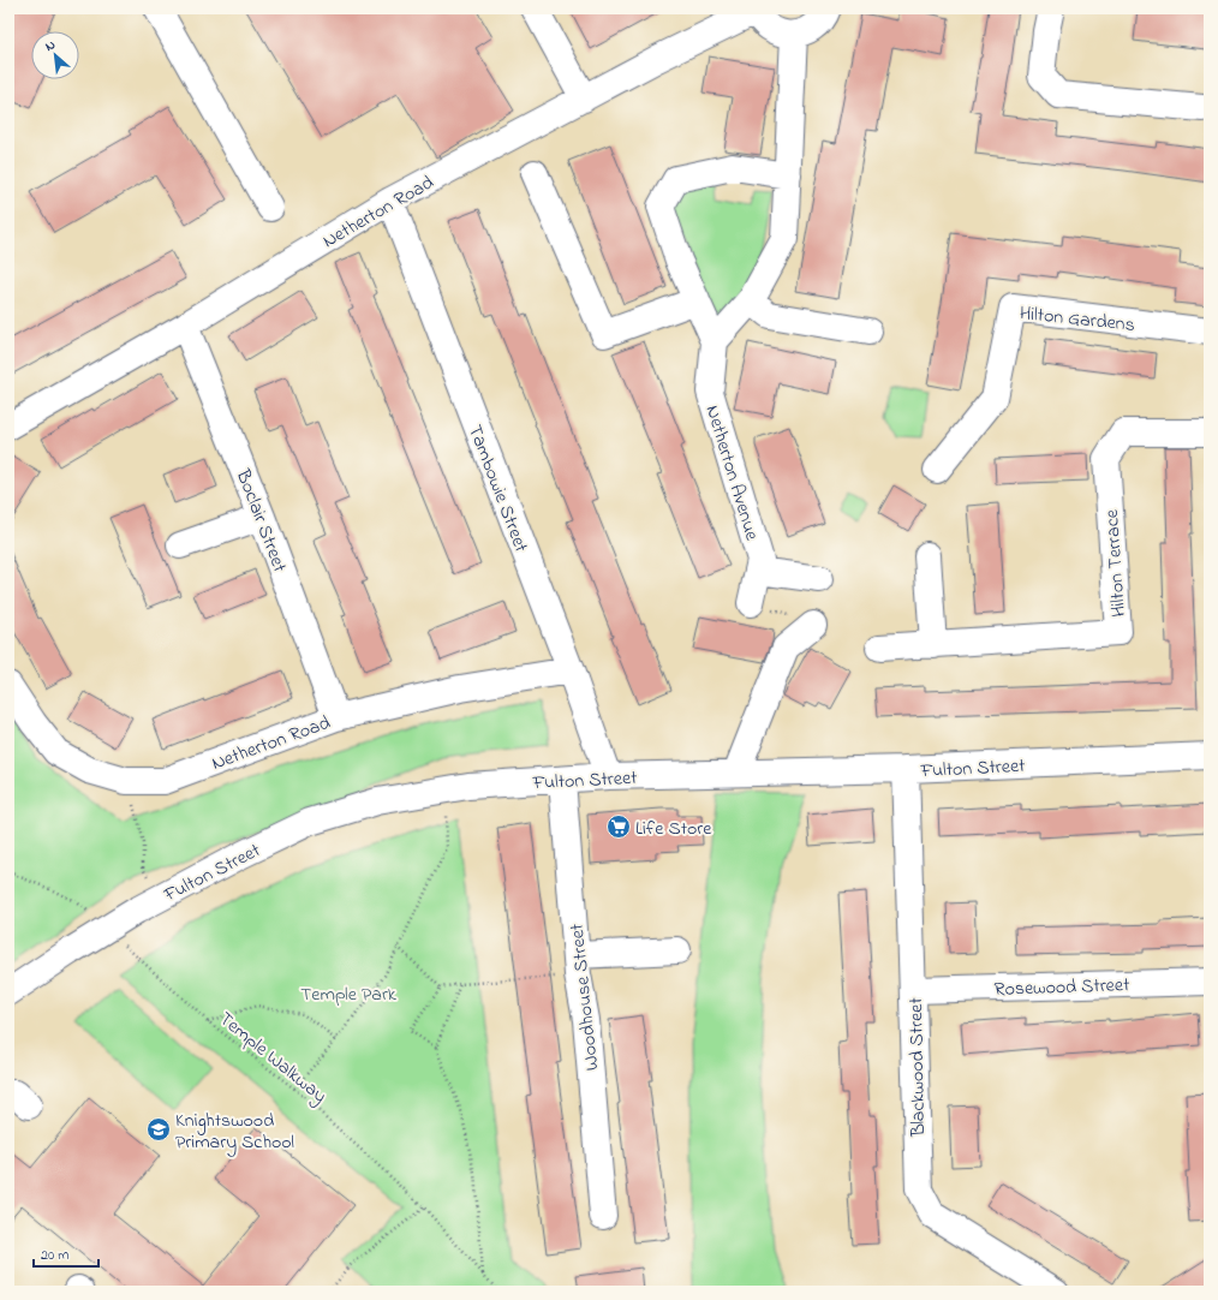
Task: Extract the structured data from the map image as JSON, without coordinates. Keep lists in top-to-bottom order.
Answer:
{
  "streets": {
    "street": [
      "Netherton Road",
      "Hilton Gardens",
      "Netherton Avenue",
      "Tambowie Street",
      "Boclair Street",
      "Hilton Terrace",
      "Fulton Street",
      "Rosewood Street",
      "Woodhouse Street",
      "Blackwood Street"
    ],
    "path": ["Temple Walkway"]
  },
  "crossings": [
    ["Netherton Road", "Tambowie Street"],
    ["Netherton Road", "Boclair Street"],
    ["Tambowie Street", "Fulton Street"],
    ["Fulton Street", "Woodhouse Street"],
    ["Fulton Street", "Blackwood Street"],
    ["Rosewood Street", "Blackwood Street"]
  ],
  "parks": ["Temple Park"],
  "places": {
    "supermarket": ["Life Store"],
    "school or university": ["Knightswood Primary School"]
  },
  "scale_bar": "20 m",
  "north": "top left"
}
